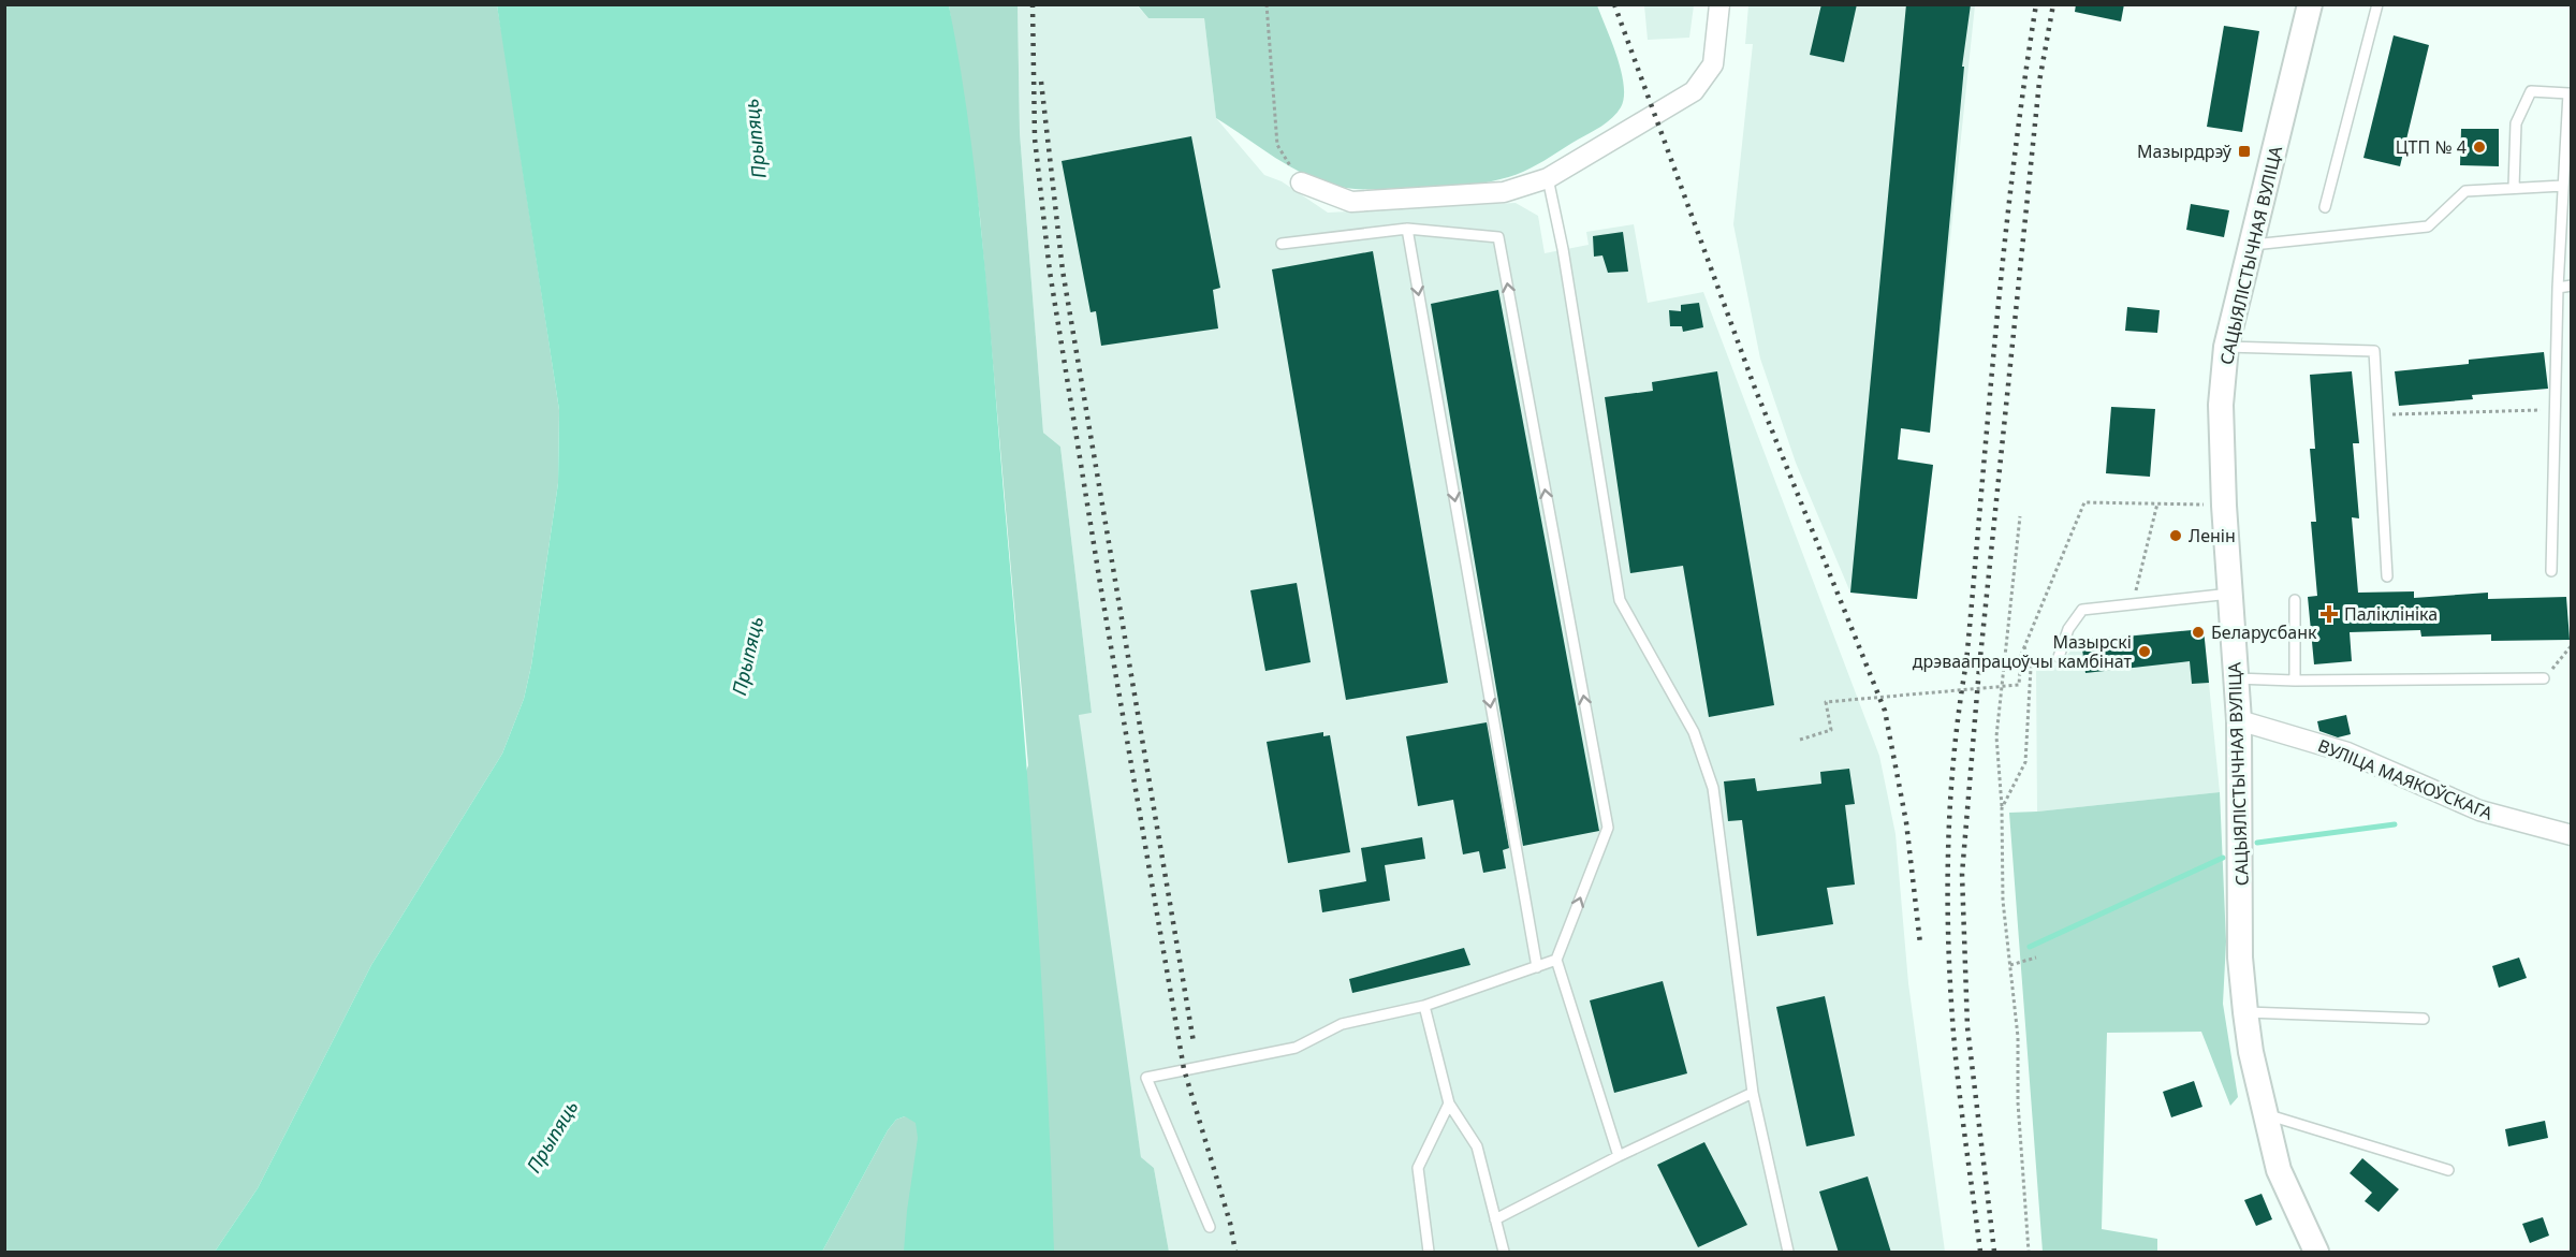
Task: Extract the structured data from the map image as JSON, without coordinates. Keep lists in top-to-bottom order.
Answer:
{
  "streets": {
    "street": ["САЦЫЯЛІСТЫЧНАЯ ВУЛІЦА", "ВУЛІЦА МАЯКОЎСКАГА"]
  },
  "crossings": [
    ["САЦЫЯЛІСТЫЧНАЯ ВУЛІЦА", "ВУЛІЦА МАЯКОЎСКАГА"]
  ],
  "water": ["Прыпяць"],
  "places": {
    "other": [
      "ЦТП № 4",
      "Ленін",
      "Беларусбанк",
      "Мазырскі дрэваапрацоўчы камбінат"
    ],
    "transit": ["Мазырдрэў"],
    "health": ["Паліклініка"]
  }
}
